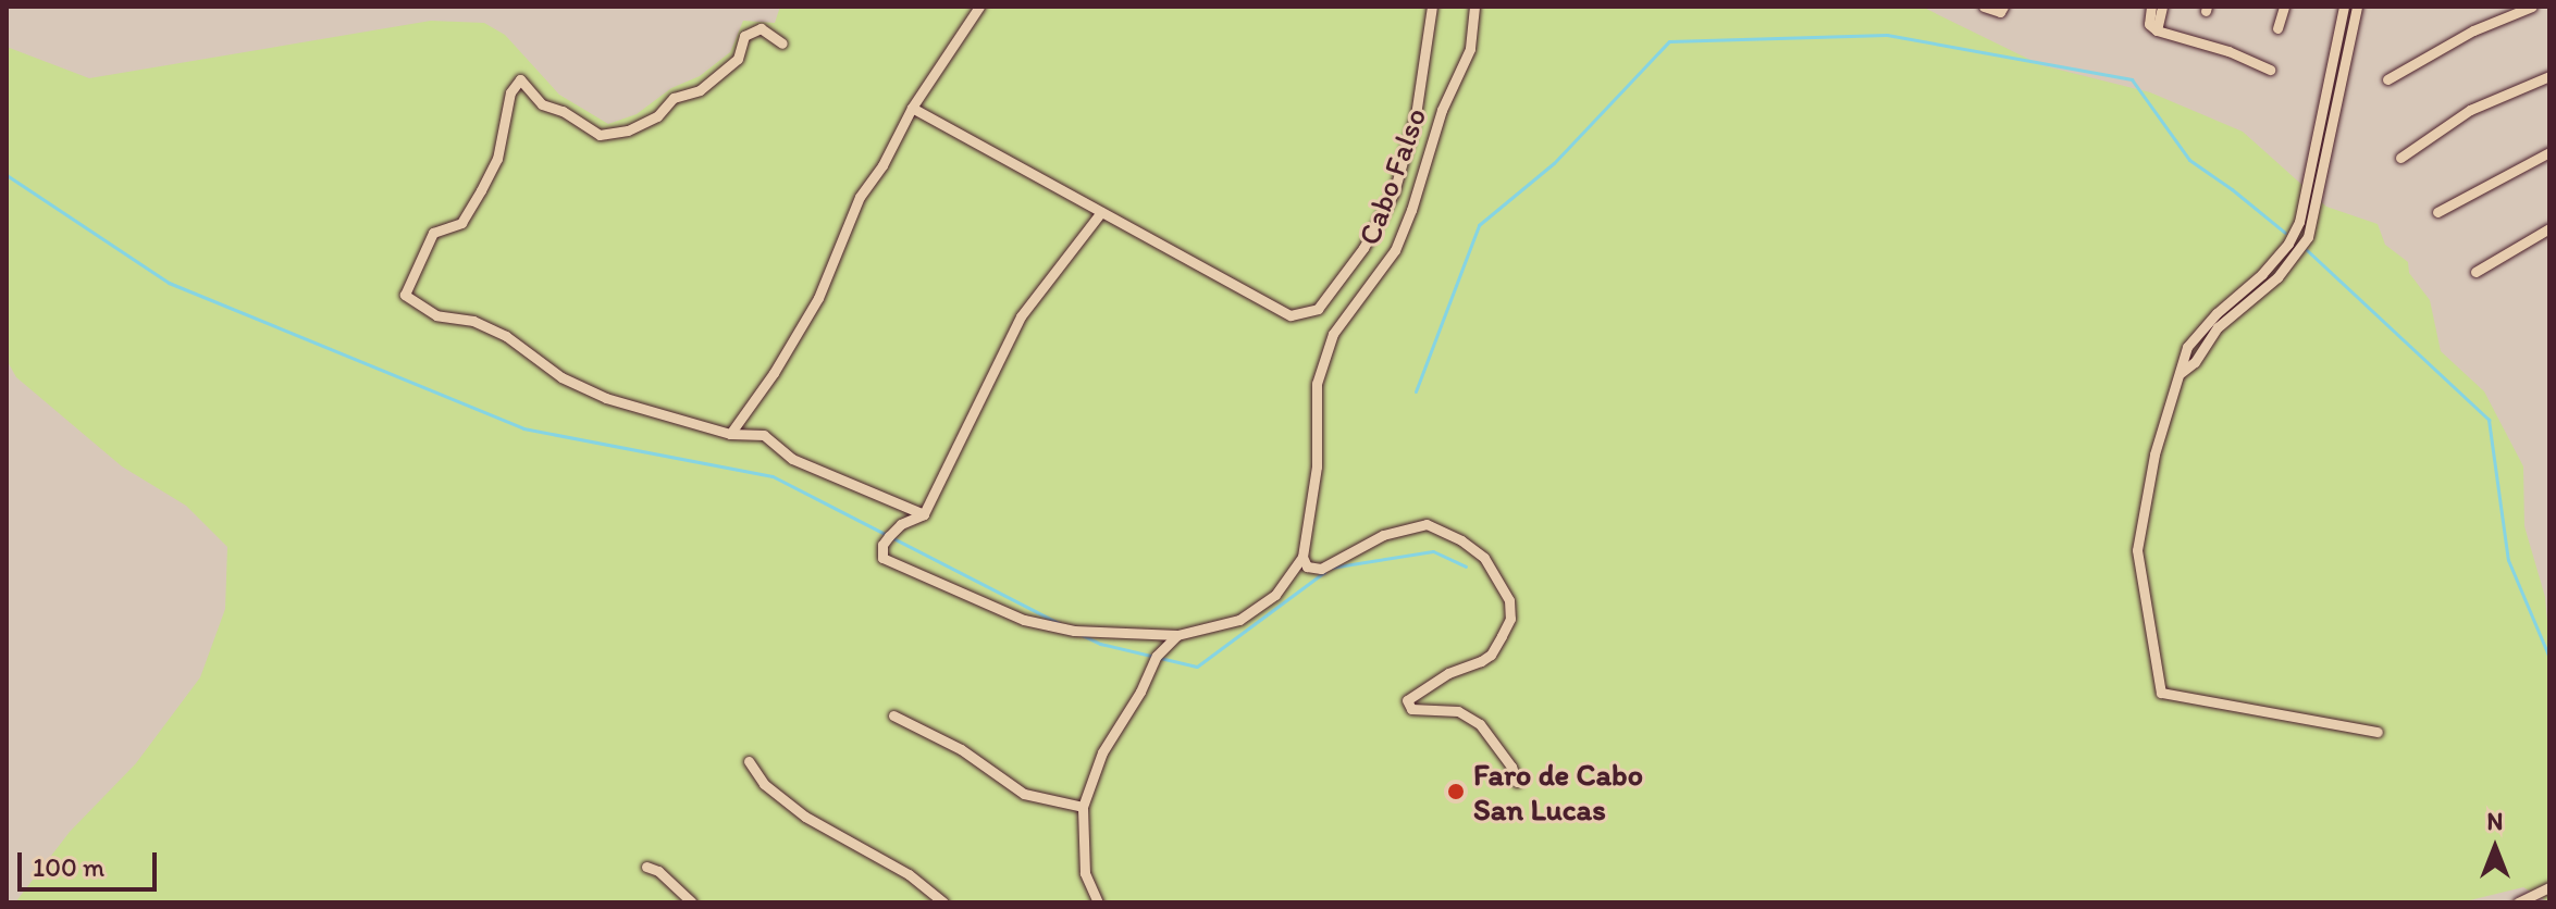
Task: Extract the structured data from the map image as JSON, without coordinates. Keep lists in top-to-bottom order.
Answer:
{
  "streets": {
    "street": ["Cabo Falso"]
  },
  "places": ["Faro de Cabo San Lucas"],
  "scale_bar": "100 m",
  "north": "top"
}
